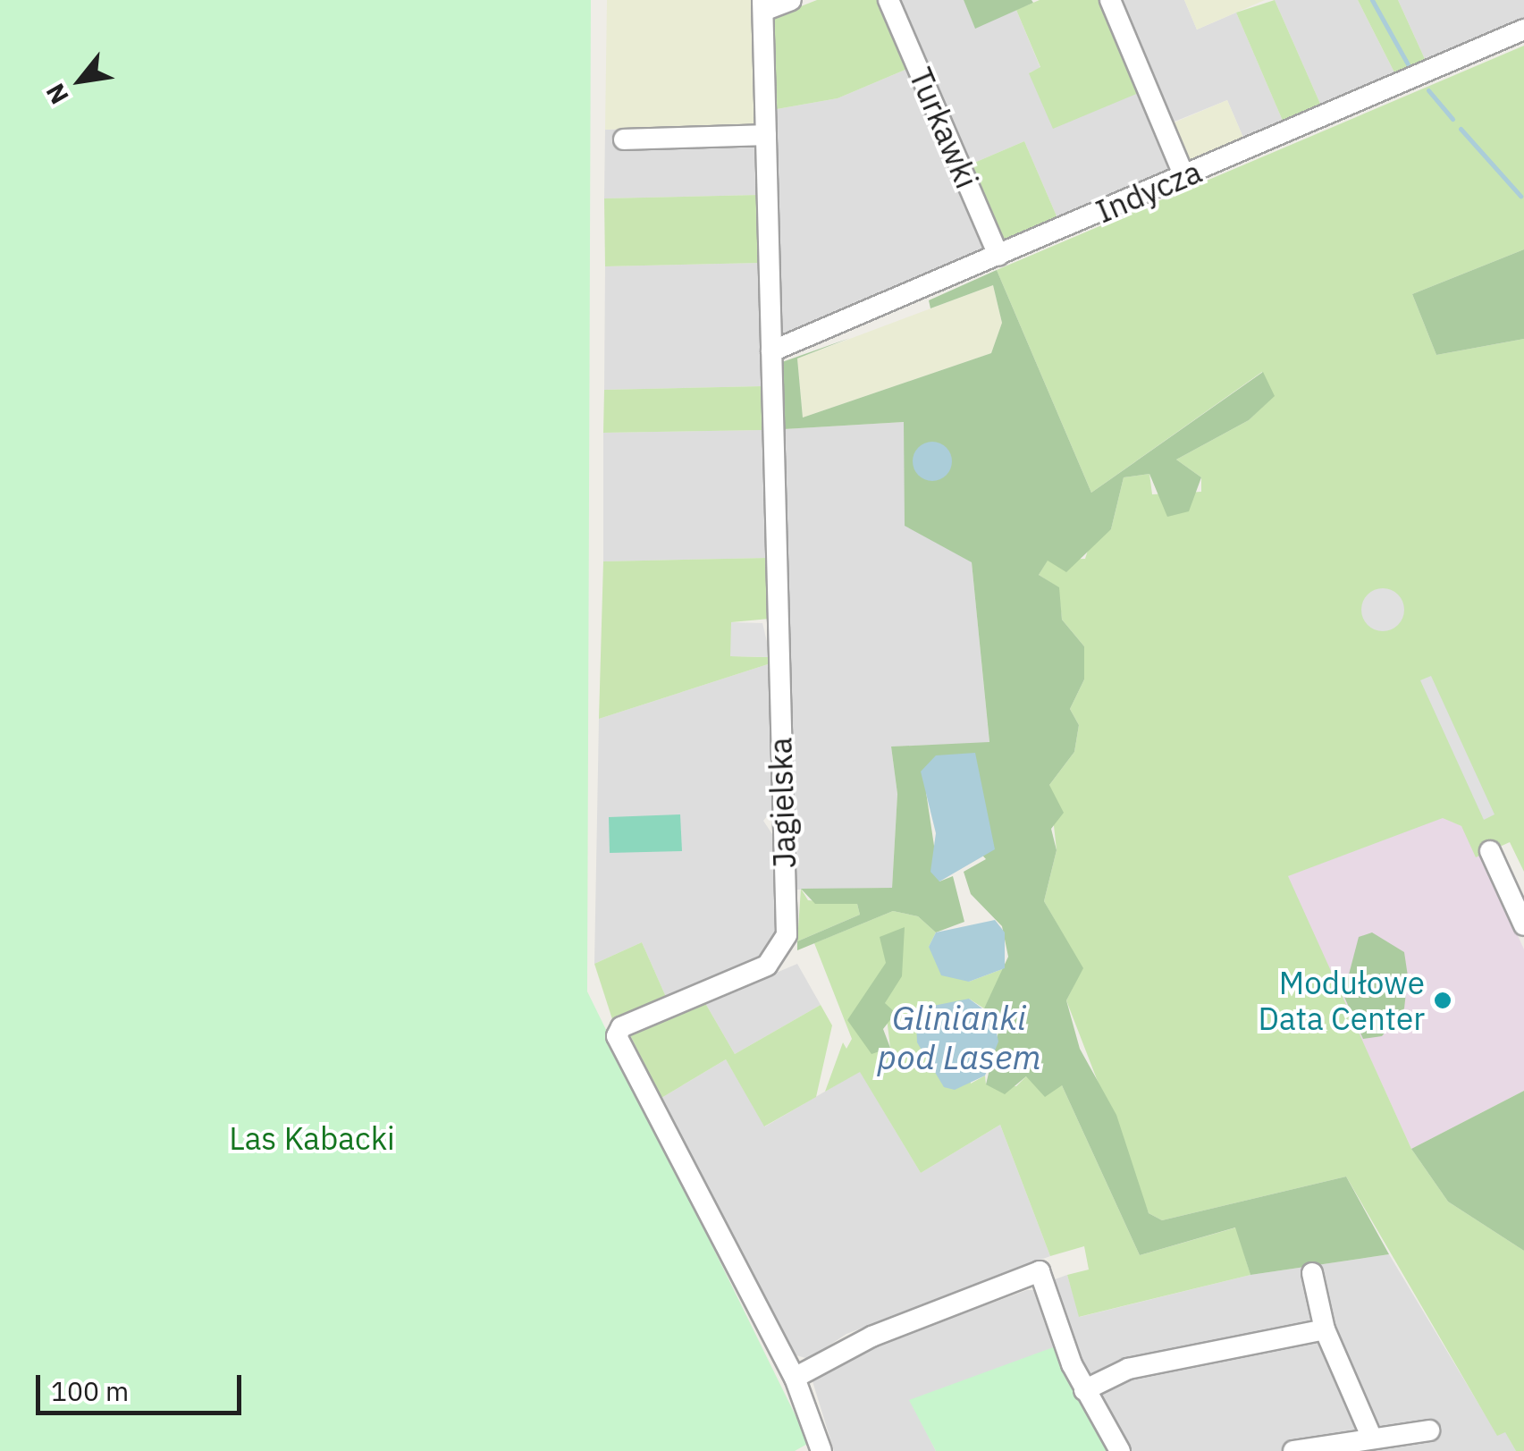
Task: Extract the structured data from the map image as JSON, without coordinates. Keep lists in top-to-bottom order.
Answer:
{
  "streets": {
    "street": ["Turkawki", "Indycza", "Jagielska"]
  },
  "crossings": [
    ["Turkawki", "Indycza"],
    ["Indycza", "Jagielska"]
  ],
  "water": ["Glinianki pod Lasem"],
  "parks": ["Las Kabacki"],
  "places": ["Modułowe Data Center"],
  "scale_bar": "100 m",
  "north": "bottom left"
}
